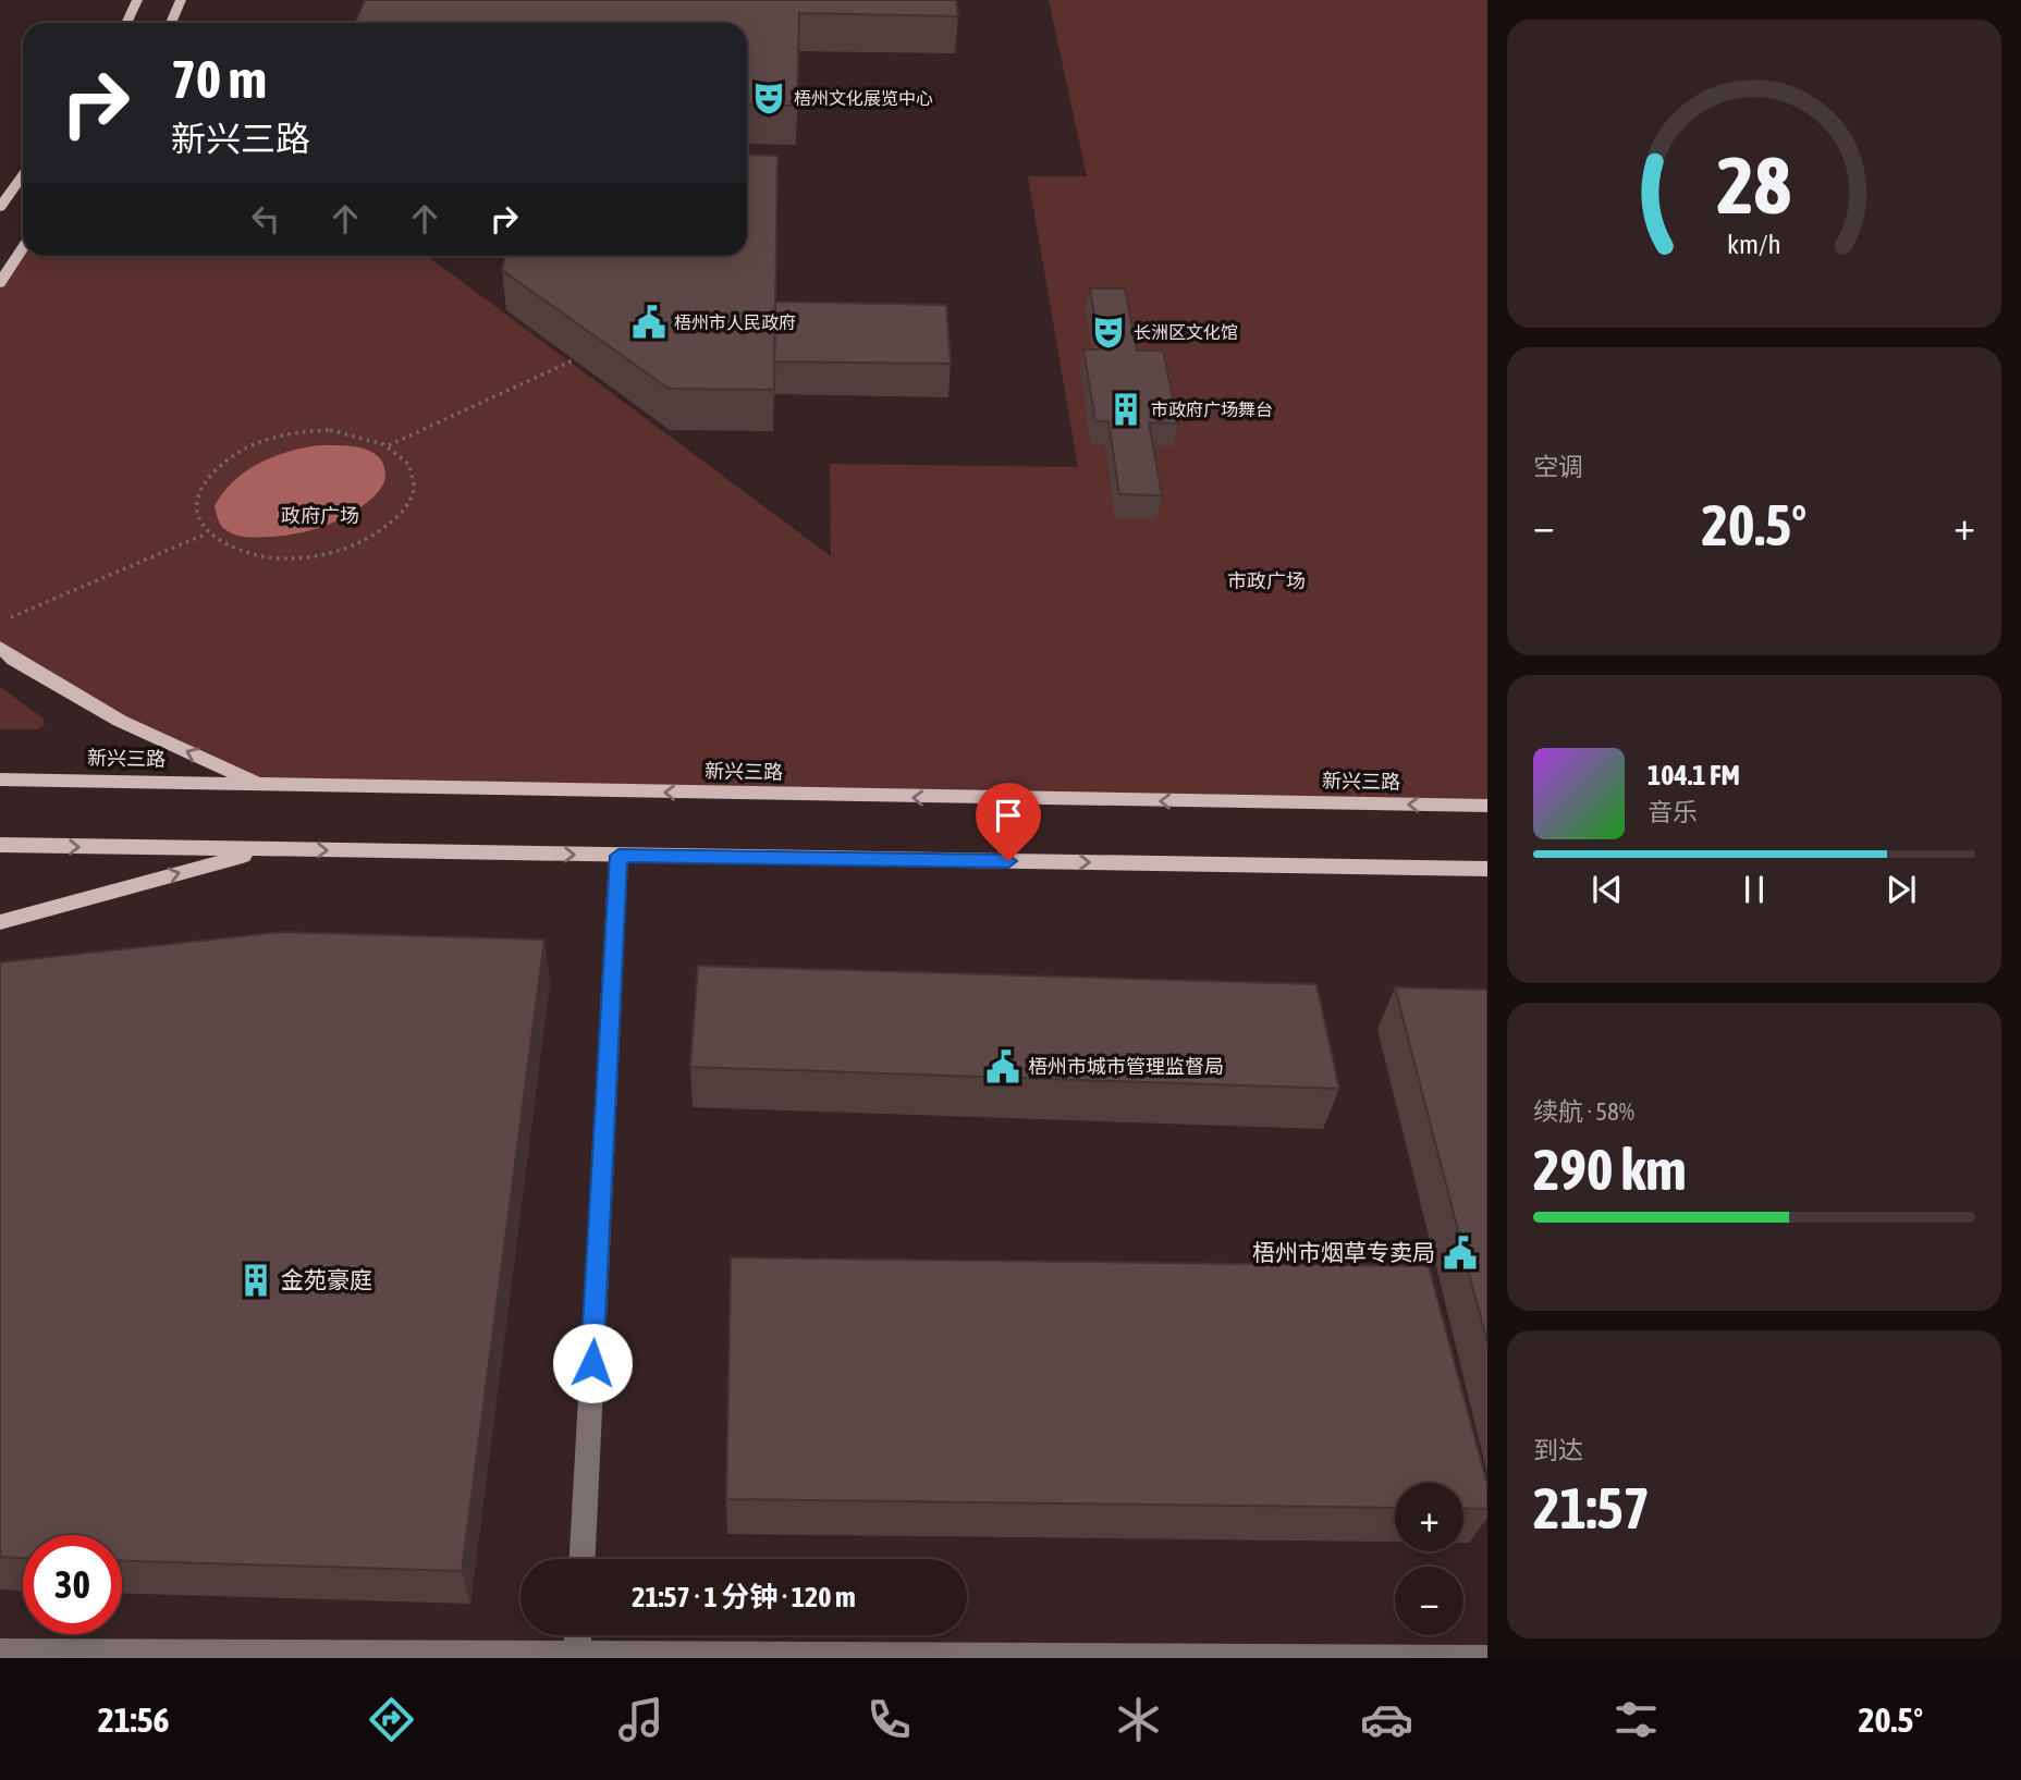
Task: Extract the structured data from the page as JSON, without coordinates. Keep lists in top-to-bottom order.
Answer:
{
  "streets": {
    "main road": ["新兴三路"]
  },
  "parks": ["政府广场", "市政广场"],
  "places": {
    "theatre": ["梧州文化展览中心", "长洲区文化馆"],
    "public building": ["梧州市人民政府", "梧州市城市管理监督局", "梧州市烟草专卖局"],
    "building": ["市政府广场舞台", "金苑豪庭"]
  },
  "page": {
    "turn": ["70 m", "新兴三路"],
    "tile": [
      "空调",
      ["续航 · 58%", "290 km"],
      ["到达", "21:57"]
    ],
    "heat": ["−", "20.5°", "+"],
    "song": ["104.1 FM", "音乐"],
    "map_buttons": ["+", "−"],
    "limit": "30",
    "trip": "21:57 · 1 分钟 · 120 m",
    "tabs": ["21:56", "20.5°"],
    "gauge": ["28", "km/h"]
  }
}
